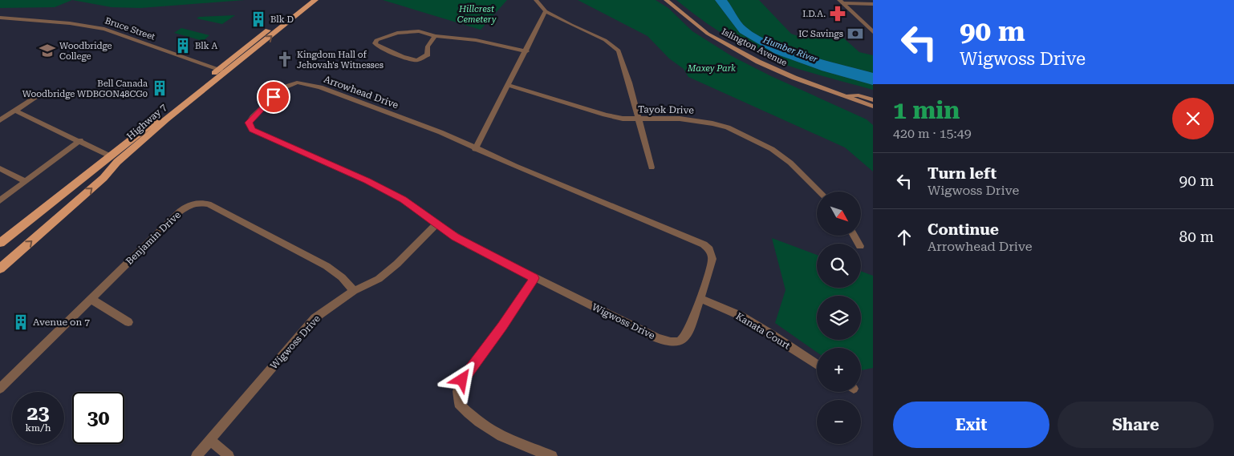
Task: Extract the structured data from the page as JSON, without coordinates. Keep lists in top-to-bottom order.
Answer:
{
  "streets": {
    "main road": ["Islington Avenue", "Highway 7"],
    "street": [
      "Bruce Street",
      "Arrowhead Drive",
      "Tayok Drive",
      "Benjamin Drive",
      "Wigwoss Drive",
      "Kanata Court"
    ]
  },
  "crossings": [
    ["Bruce Street", "Highway 7"],
    ["Arrowhead Drive", "Wigwoss Drive"],
    ["Benjamin Drive", "Wigwoss Drive"],
    ["Wigwoss Drive", "Kanata Court"]
  ],
  "water": ["Humber River"],
  "parks": ["Hillcrest Cemetery", "Maxey Park"],
  "places": {
    "pharmacy": ["I.D.A."],
    "building": [
      "Blk D",
      "Blk A",
      "Bell Canada Woodbridge WDBGON48CG0",
      "Avenue on 7"
    ],
    "bank": ["IC Savings"],
    "school or university": ["Woodbridge College"],
    "church": ["Kingdom Hall of Jehovah's Witnesses"]
  },
  "north": "bottom right",
  "page": {
    "turn": ["90 m", "Wigwoss Drive"],
    "heading": ["1 min", "420 m · 15:49"],
    "list": [
      {
        "name": "Turn left",
        "note": "Wigwoss Drive",
        "value": "90 m"
      },
      {
        "name": "Continue",
        "note": "Arrowhead Drive",
        "value": "80 m"
      }
    ],
    "map_buttons": ["+", "−"],
    "speed": "23 km/h",
    "limit": "30",
    "buttons": ["Exit", "Share"]
  }
}
